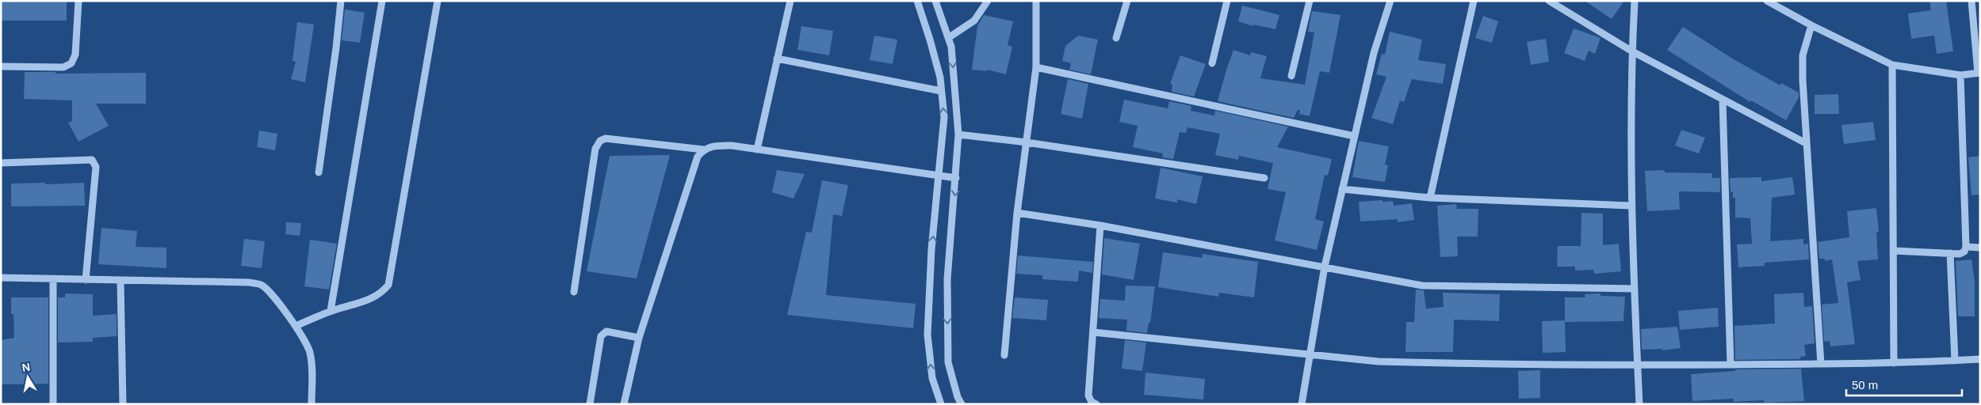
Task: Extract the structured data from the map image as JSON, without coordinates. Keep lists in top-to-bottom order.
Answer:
{
  "scale_bar": "50 m",
  "north": "top"
}
